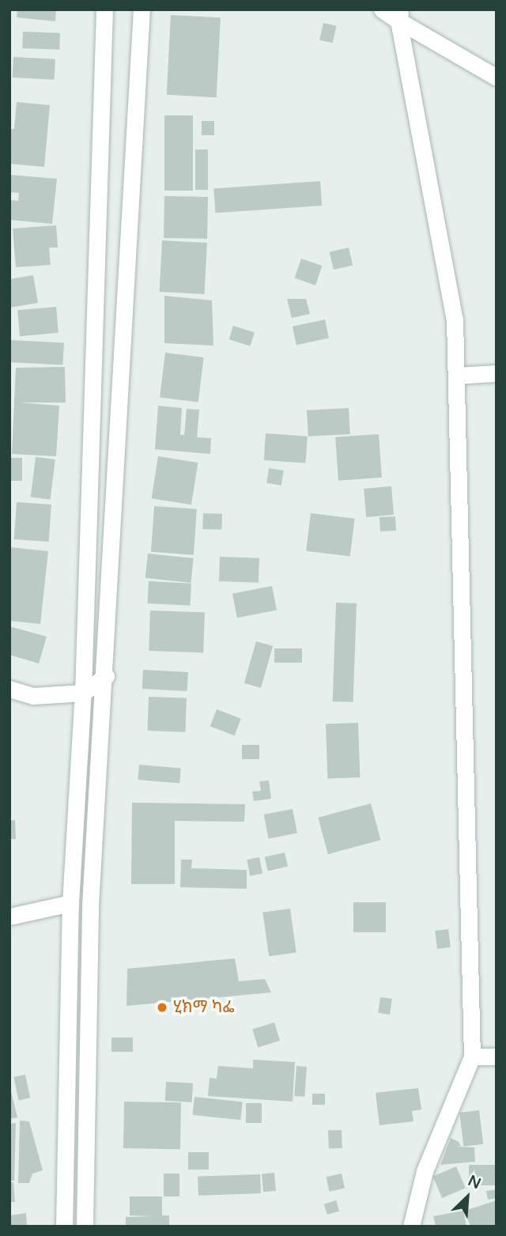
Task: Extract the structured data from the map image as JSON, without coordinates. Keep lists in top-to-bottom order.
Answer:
{
  "places": ["ሂክማ ካፌ"],
  "north": "top right"
}
